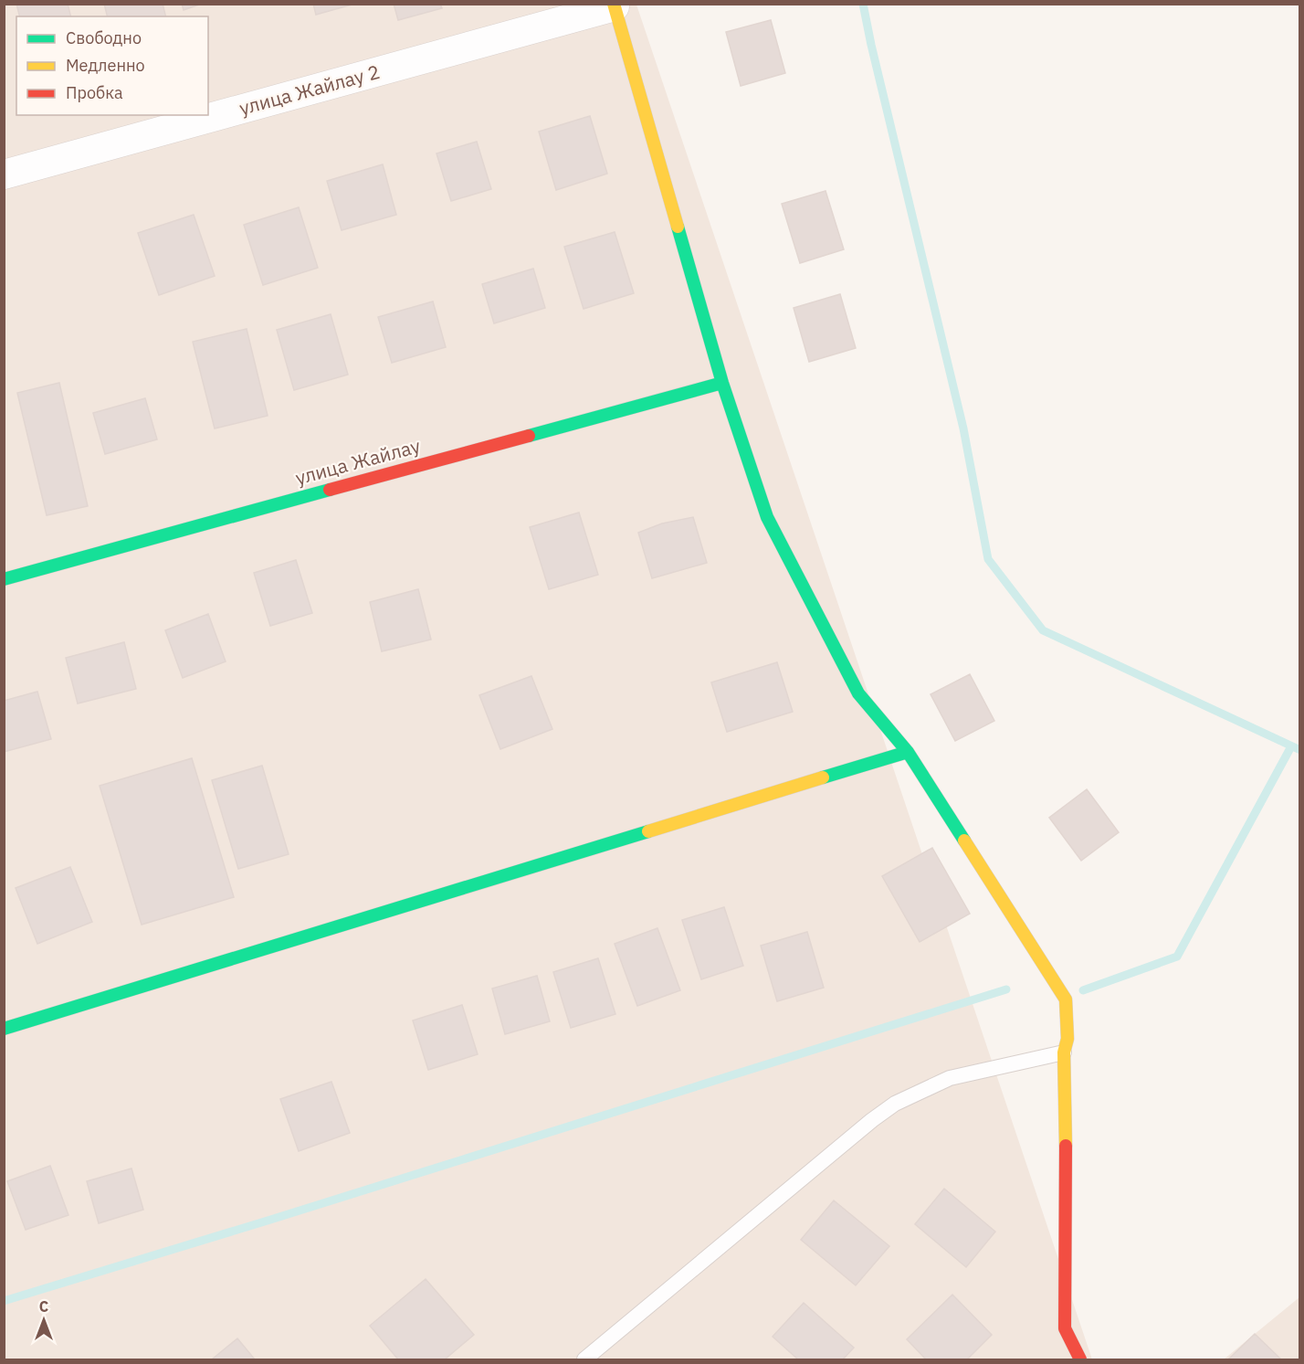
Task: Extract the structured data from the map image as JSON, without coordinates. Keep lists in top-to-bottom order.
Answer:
{
  "streets": {
    "street": ["улица Жайлау 2", "улица Жайлау"]
  },
  "legend": ["Свободно", "Медленно", "Пробка"],
  "north": "top"
}
